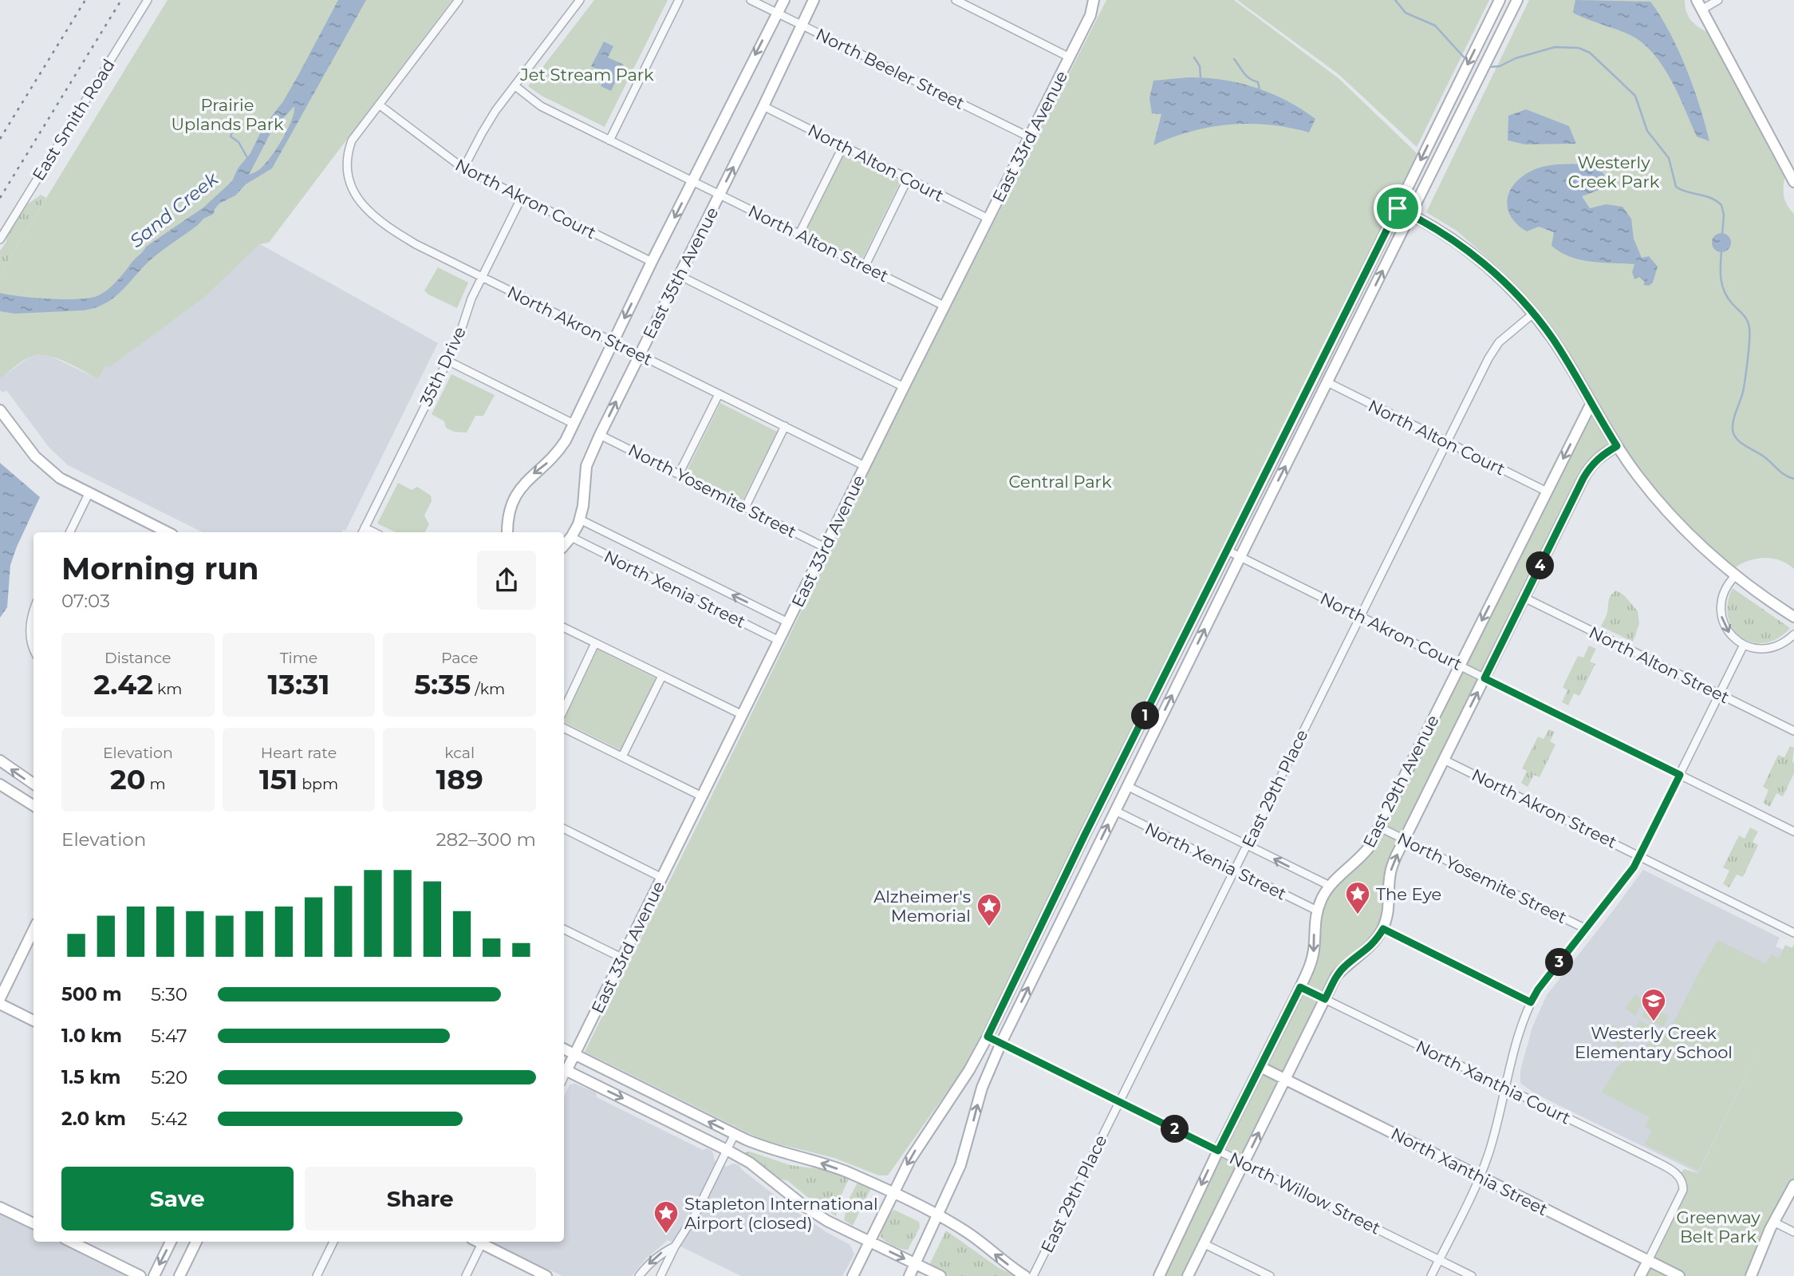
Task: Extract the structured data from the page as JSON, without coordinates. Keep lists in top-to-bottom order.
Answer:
{
  "streets": {
    "street": [
      "North Beeler Street",
      "East Smith Road",
      "East 33rd Avenue",
      "North Alton Court",
      "North Akron Court",
      "North Alton Street",
      "East 35th Avenue",
      "North Akron Street",
      "35th Drive",
      "North Yosemite Street",
      "North Xenia Street",
      "East 29th Avenue",
      "East 29th Place",
      "North Xanthia Court",
      "North Xanthia Street",
      "North Willow Street"
    ]
  },
  "crossings": [
    ["North Beeler Street", "East 33rd Avenue"],
    ["North Beeler Street", "East 35th Avenue"],
    ["East 33rd Avenue", "North Alton Court"],
    ["East 33rd Avenue", "North Alton Street"],
    ["East 33rd Avenue", "North Akron Street"],
    ["East 33rd Avenue", "North Yosemite Street"],
    ["East 33rd Avenue", "North Xenia Street"],
    ["North Alton Court", "East 35th Avenue"],
    ["North Alton Court", "East 29th Avenue"],
    ["North Alton Court", "East 29th Place"],
    ["North Akron Court", "East 35th Avenue"],
    ["North Akron Court", "North Akron Street"],
    ["North Akron Court", "35th Drive"],
    ["North Akron Court", "East 29th Avenue"],
    ["North Akron Court", "East 29th Place"],
    ["North Alton Street", "East 35th Avenue"],
    ["North Alton Street", "East 29th Avenue"],
    ["East 35th Avenue", "North Akron Street"],
    ["East 35th Avenue", "North Yosemite Street"],
    ["East 35th Avenue", "North Xenia Street"],
    ["North Akron Street", "35th Drive"],
    ["North Akron Street", "East 29th Avenue"],
    ["North Yosemite Street", "East 29th Avenue"],
    ["North Xenia Street", "East 29th Avenue"],
    ["North Xenia Street", "East 29th Place"],
    ["East 29th Avenue", "North Xanthia Court"],
    ["East 29th Avenue", "North Xanthia Street"],
    ["East 29th Avenue", "North Willow Street"],
    ["East 29th Place", "North Willow Street"],
    ["North Xanthia Court", "North Xanthia Street"]
  ],
  "water": ["Sand Creek"],
  "parks": [
    "Jet Stream Park",
    "Prairie Uplands Park",
    "Westerly Creek Park",
    "Central Park",
    "Greenway Belt Park"
  ],
  "places": {
    "place": ["The Eye", "Alzheimer's Memorial", "Stapleton International Airport (closed)"],
    "school or university": ["Westerly Creek Elementary School"]
  },
  "page": {
    "heading": ["Morning run", "07:03"],
    "pins": [
      "4",
      "1",
      "3",
      "2"
    ],
    "stats": [
      ["Distance", "2.42 km"],
      ["Time", "13:31"],
      ["Pace", "5:35 /km"],
      ["Elevation", "20 m"],
      ["Heart rate", "151 bpm"],
      ["kcal", "189"]
    ],
    "chart": ["Elevation", "282–300 m"],
    "list": [
      {
        "name": "500 m",
        "note": "5:30"
      },
      {
        "name": "1.0 km",
        "note": "5:47"
      },
      {
        "name": "1.5 km",
        "note": "5:20"
      },
      {
        "name": "2.0 km",
        "note": "5:42"
      }
    ],
    "buttons": ["Save", "Share"]
  }
}
